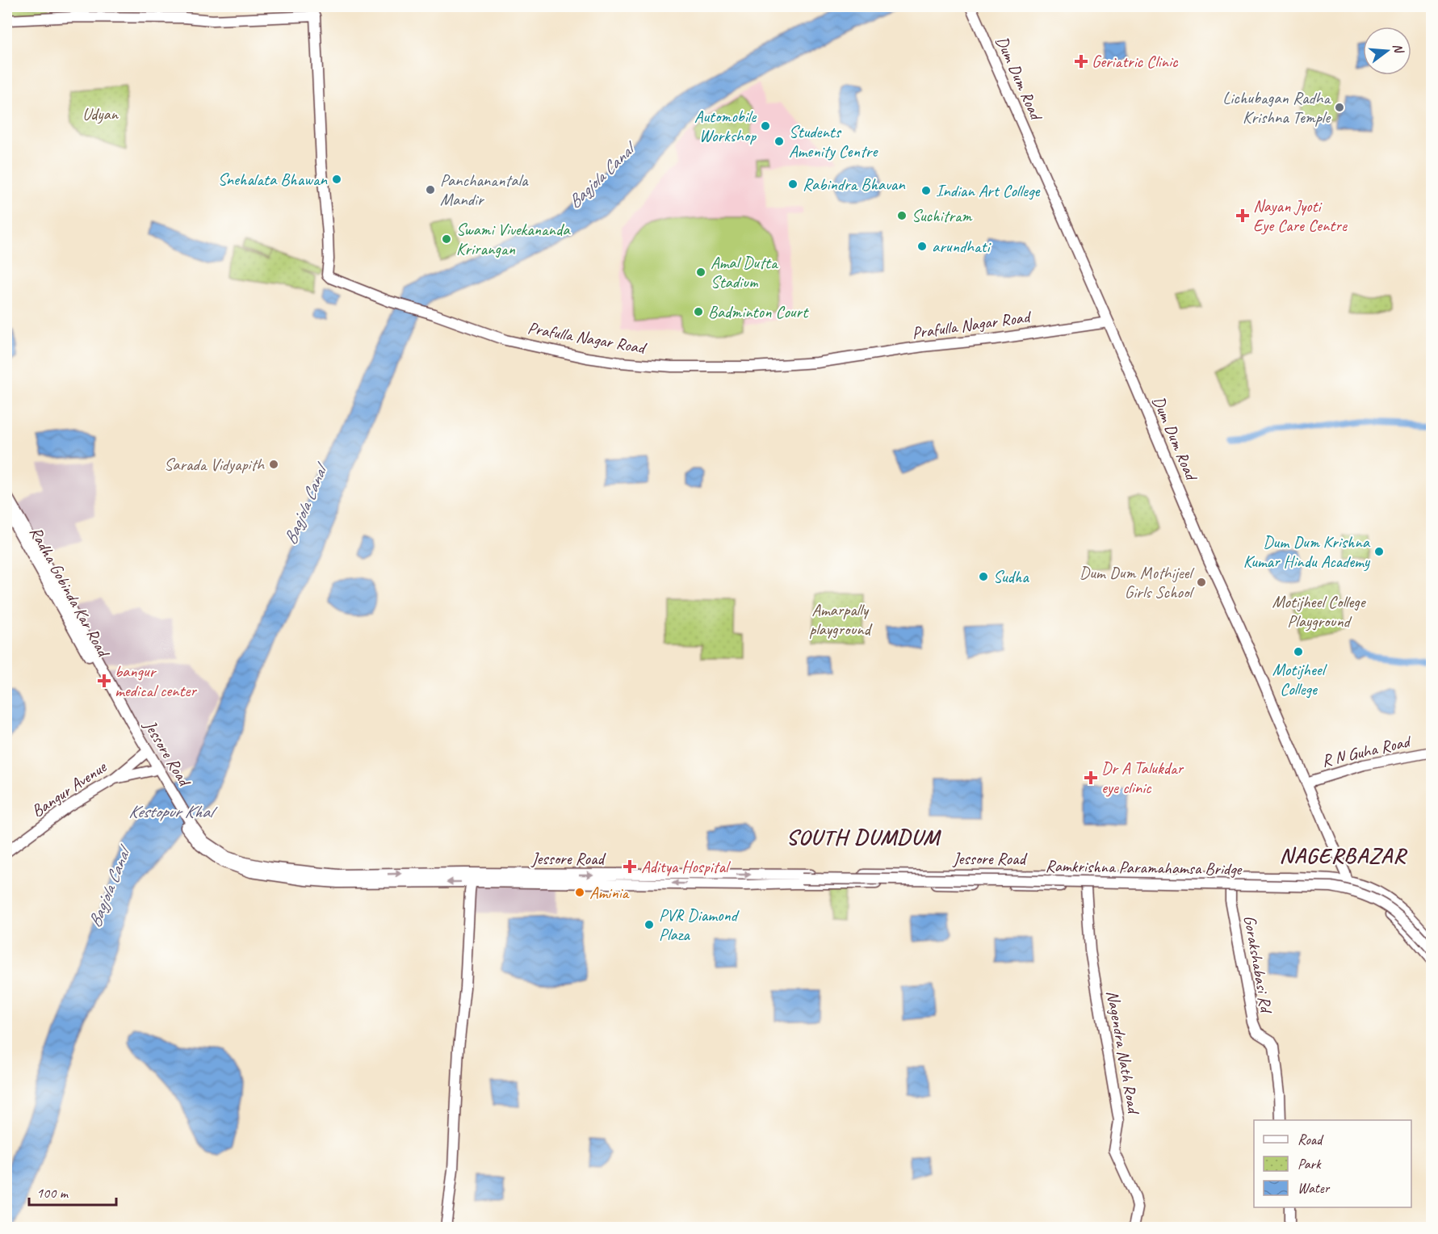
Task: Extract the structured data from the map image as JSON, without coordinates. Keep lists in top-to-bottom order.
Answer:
{
  "streets": {
    "main road": [
      "Dum Dum Road",
      "Prafulla Nagar Road",
      "Radha Gobinda Kar Road",
      "R N Guha Road",
      "Jessore Road",
      "Bangur Avenue",
      "Ramkrishna Paramahamsa Bridge",
      "Gorakshabasi Rd",
      "Nagendra Nath Road"
    ]
  },
  "crossings": [
    ["Dum Dum Road", "Prafulla Nagar Road"],
    ["Dum Dum Road", "R N Guha Road"],
    ["Dum Dum Road", "Jessore Road"],
    ["Radha Gobinda Kar Road", "Jessore Road"],
    ["Radha Gobinda Kar Road", "Bangur Avenue"],
    ["Jessore Road", "Bangur Avenue"],
    ["Jessore Road", "Ramkrishna Paramahamsa Bridge"],
    ["Jessore Road", "Gorakshabasi Rd"],
    ["Jessore Road", "Nagendra Nath Road"]
  ],
  "districts": ["SOUTH DUMDUM", "NAGERBAZAR"],
  "water": ["Bagjola Canal", "Kestopur Khal"],
  "parks": ["Udyan", "Motijheel College Playground", "Amarpally playground"],
  "places": {
    "health": [
      "Geriatric Clinic",
      "Nayan Jyoti Eye Care Centre",
      "bangur medical center",
      "Dr A Talukdar eye clinic",
      "Aditya Hospital"
    ],
    "other": [
      "Lichubagan Radha Krishna Temple",
      "Automobile Workshop",
      "Students Amenity Centre",
      "Snehalata Bhawan",
      "Rabindra Bhavan",
      "Panchanantala Mandir",
      "Indian Art College",
      "Suchitram",
      "Swami Vivekananda Krirangan",
      "arundhati",
      "Amal Dutta Stadium",
      "Badminton Court",
      "Sarada Vidyapith",
      "Dum Dum Krishna Kumar Hindu Academy",
      "Sudha",
      "Dum Dum Mothijeel Girls School",
      "Motijheel College",
      "Aminia",
      "PVR Diamond Plaza"
    ]
  },
  "legend": ["Road", "Park", "Water"],
  "scale_bar": "100 m",
  "north": "right"
}
